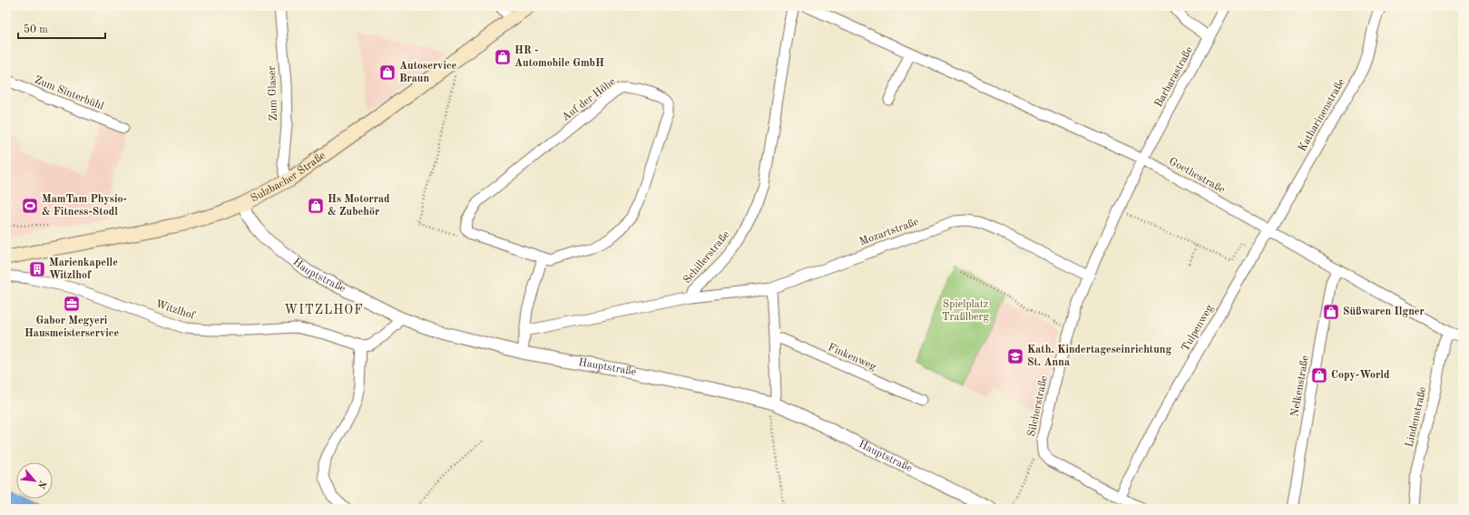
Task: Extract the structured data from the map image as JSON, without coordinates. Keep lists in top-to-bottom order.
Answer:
{
  "streets": {
    "main road": ["Sulzbacher Straße"],
    "street": [
      "Barbarastraße",
      "Zum Sinterbühl",
      "Zum Glaser",
      "Auf der Höhe",
      "Katharinenstraße",
      "Goethestraße",
      "Mozartstraße",
      "Schillerstraße",
      "Hauptstraße",
      "Witzlhof",
      "Tulpenweg",
      "Finkenweg",
      "Nelkenstraße",
      "Silcherstraße",
      "Lindenstraße"
    ]
  },
  "crossings": [
    ["Barbarastraße", "Goethestraße"],
    ["Barbarastraße", "Silcherstraße"],
    ["Zum Glaser", "Sulzbacher Straße"],
    ["Katharinenstraße", "Goethestraße"],
    ["Katharinenstraße", "Tulpenweg"],
    ["Goethestraße", "Tulpenweg"],
    ["Goethestraße", "Nelkenstraße"],
    ["Goethestraße", "Silcherstraße"],
    ["Goethestraße", "Lindenstraße"],
    ["Sulzbacher Straße", "Hauptstraße"],
    ["Mozartstraße", "Schillerstraße"],
    ["Mozartstraße", "Silcherstraße"],
    ["Tulpenweg", "Silcherstraße"]
  ],
  "districts": ["WITZLHOF"],
  "parks": ["Spielplatz Traßlberg"],
  "places": {
    "shop": [
      "HR - Automobile GmbH",
      "Autoservice Braun",
      "Hs Motorrad & Zubehör",
      "Süßwaren Ilgner",
      "Copy-World"
    ],
    "sports": ["MamTam Physio- & Fitness-Stodl"],
    "building": ["Marienkapelle Witzlhof"],
    "office": ["Gabor Megyeri Hausmeisterservice"],
    "school or university": ["Kath. Kindertageseinrichtung St. Anna"]
  },
  "scale_bar": "50 m",
  "north": "bottom right"
}
